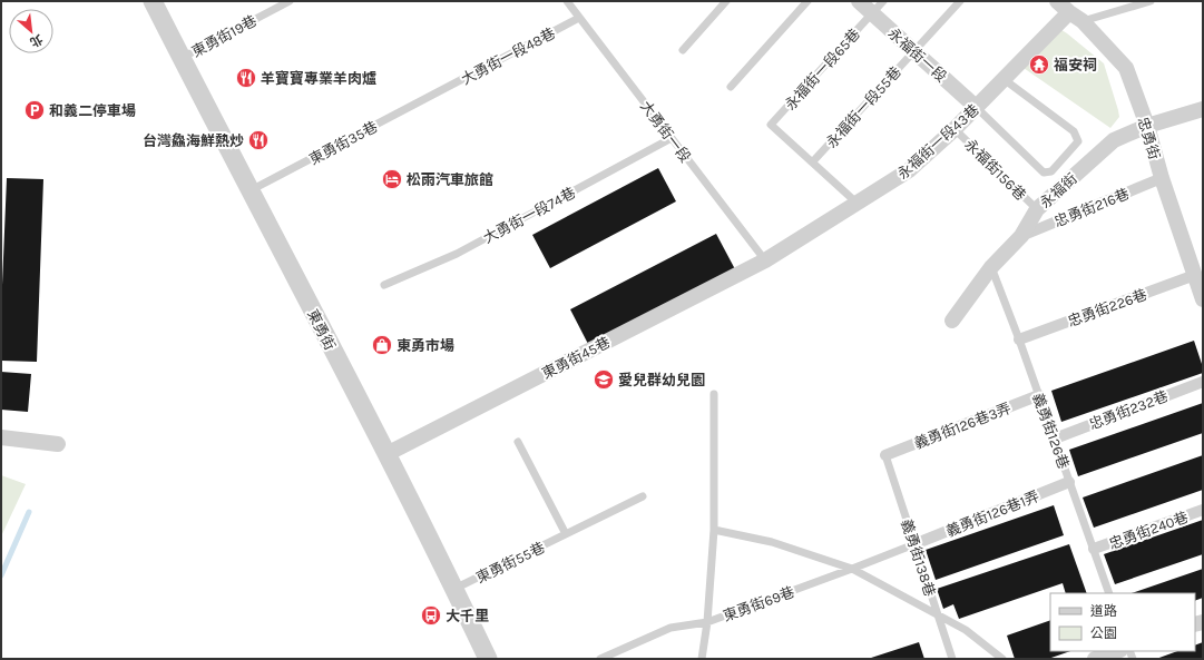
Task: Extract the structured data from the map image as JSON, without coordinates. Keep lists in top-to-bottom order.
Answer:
{
  "streets": {
    "street": [
      "永福街一段",
      "忠勇街",
      "永福街一段43巷",
      "永福街",
      "忠勇街216巷",
      "忠勇街226巷",
      "東勇街",
      "東勇街45巷",
      "忠勇街232巷",
      "義勇街126巷3弄",
      "義勇街126巷1弄",
      "忠勇街240巷"
    ],
    "lane": [
      "東勇街19巷",
      "大勇街一段48巷",
      "永福街一段65巷",
      "永福街一段55巷",
      "大勇街一段",
      "東勇街35巷",
      "永福街156巷",
      "大勇街一段74巷",
      "義勇街126巷",
      "義勇街138巷",
      "東勇街55巷",
      "東勇街69巷"
    ]
  },
  "crossings": [
    ["東勇街19巷", "東勇街"],
    ["永福街一段", "永福街一段65巷"],
    ["永福街一段", "永福街一段55巷"],
    ["永福街一段", "永福街一段43巷"],
    ["大勇街一段48巷", "大勇街一段"],
    ["大勇街一段48巷", "東勇街35巷"],
    ["永福街一段65巷", "永福街一段55巷"],
    ["大勇街一段", "永福街一段43巷"],
    ["大勇街一段", "大勇街一段74巷"],
    ["大勇街一段", "東勇街45巷"],
    ["忠勇街", "永福街一段43巷"],
    ["忠勇街", "永福街"],
    ["忠勇街", "忠勇街216巷"],
    ["忠勇街", "忠勇街226巷"],
    ["永福街一段43巷", "永福街156巷"],
    ["永福街一段43巷", "東勇街45巷"],
    ["東勇街35巷", "東勇街"],
    ["永福街156巷", "永福街"],
    ["永福街", "忠勇街216巷"],
    ["永福街", "義勇街126巷"],
    ["忠勇街226巷", "義勇街126巷"],
    ["東勇街", "東勇街45巷"],
    ["東勇街", "東勇街55巷"],
    ["忠勇街232巷", "義勇街126巷"],
    ["義勇街126巷3弄", "義勇街126巷"],
    ["義勇街126巷3弄", "義勇街138巷"],
    ["義勇街126巷", "義勇街126巷1弄"],
    ["義勇街126巷", "忠勇街240巷"],
    ["義勇街126巷1弄", "義勇街138巷"],
    ["義勇街126巷1弄", "東勇街69巷"],
    ["義勇街138巷", "東勇街69巷"]
  ],
  "places": {
    "temple": ["福安祠"],
    "restaurant": ["羊寶寶專業羊肉爐", "台灣鱻海鮮熱炒"],
    "parking": ["和義二停車場"],
    "hotel": ["松雨汽車旅館"],
    "shop": ["東勇市場"],
    "school or university": ["愛兒群幼兒園"],
    "bus stop": ["大千里"]
  },
  "legend": ["道路", "公園"],
  "north": "bottom right"
}
